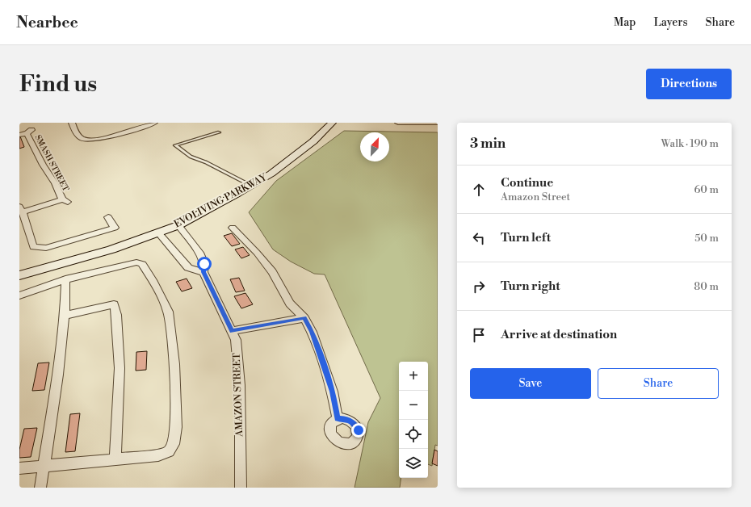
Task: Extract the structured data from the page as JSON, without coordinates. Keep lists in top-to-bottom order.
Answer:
{
  "streets": {
    "street": ["SMASH STREET", "EVOLIVING PARKWAY", "AMAZON STREET"]
  },
  "crossings": [
    ["EVOLIVING PARKWAY", "AMAZON STREET"]
  ],
  "north": "top right",
  "page": {
    "header": "Nearbee",
    "nav": ["Map", "Layers", "Share"],
    "buttons": [
      "Directions",
      ["Save", "Share"]
    ],
    "title": "Find us",
    "heading": ["3 min", "Walk · 190 m"],
    "list": [
      ["Continue", "Amazon Street", "60 m"],
      ["Turn left", "50 m"],
      ["Turn right", "80 m"],
      "Arrive at destination"
    ],
    "map_buttons": ["+", "−"]
  }
}
